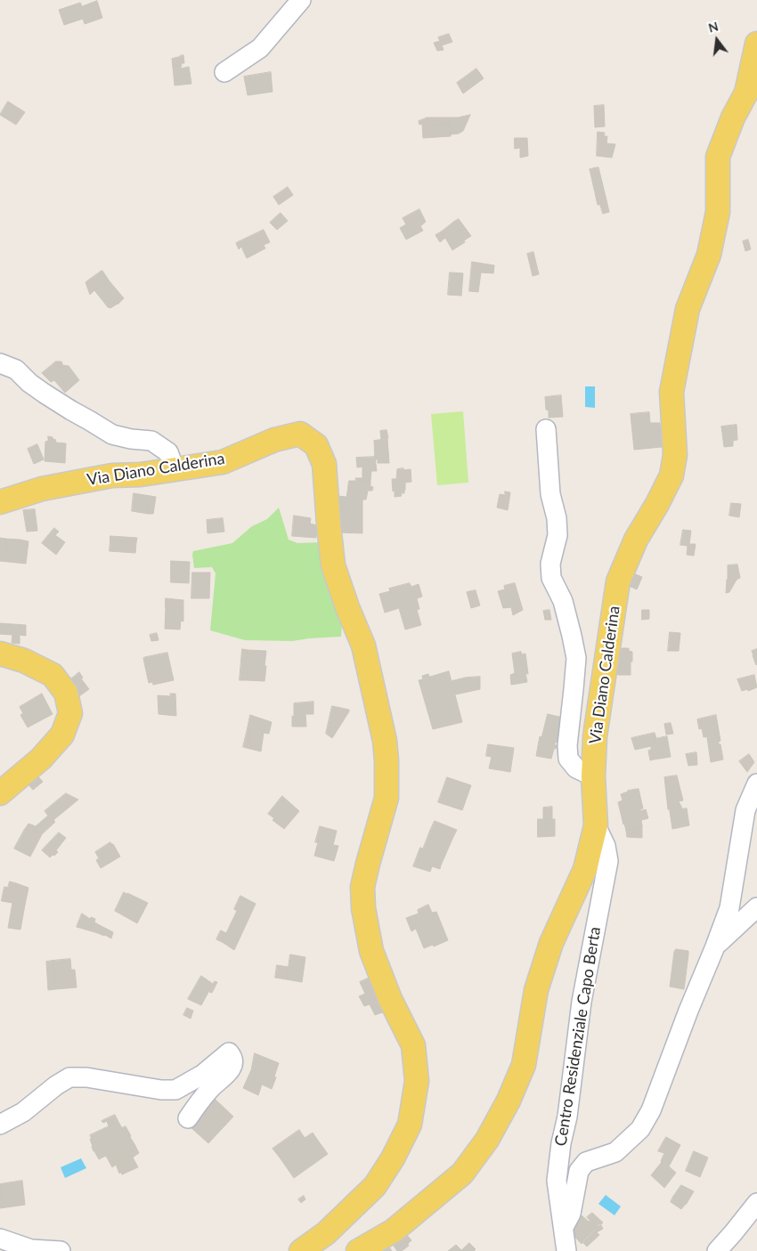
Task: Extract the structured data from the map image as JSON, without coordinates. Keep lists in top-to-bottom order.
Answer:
{
  "streets": {
    "main road": ["Via Diano Calderina"],
    "street": ["Centro Residenziale Capo Berta"]
  },
  "crossings": [
    ["Via Diano Calderina", "Centro Residenziale Capo Berta"]
  ],
  "north": "top"
}
